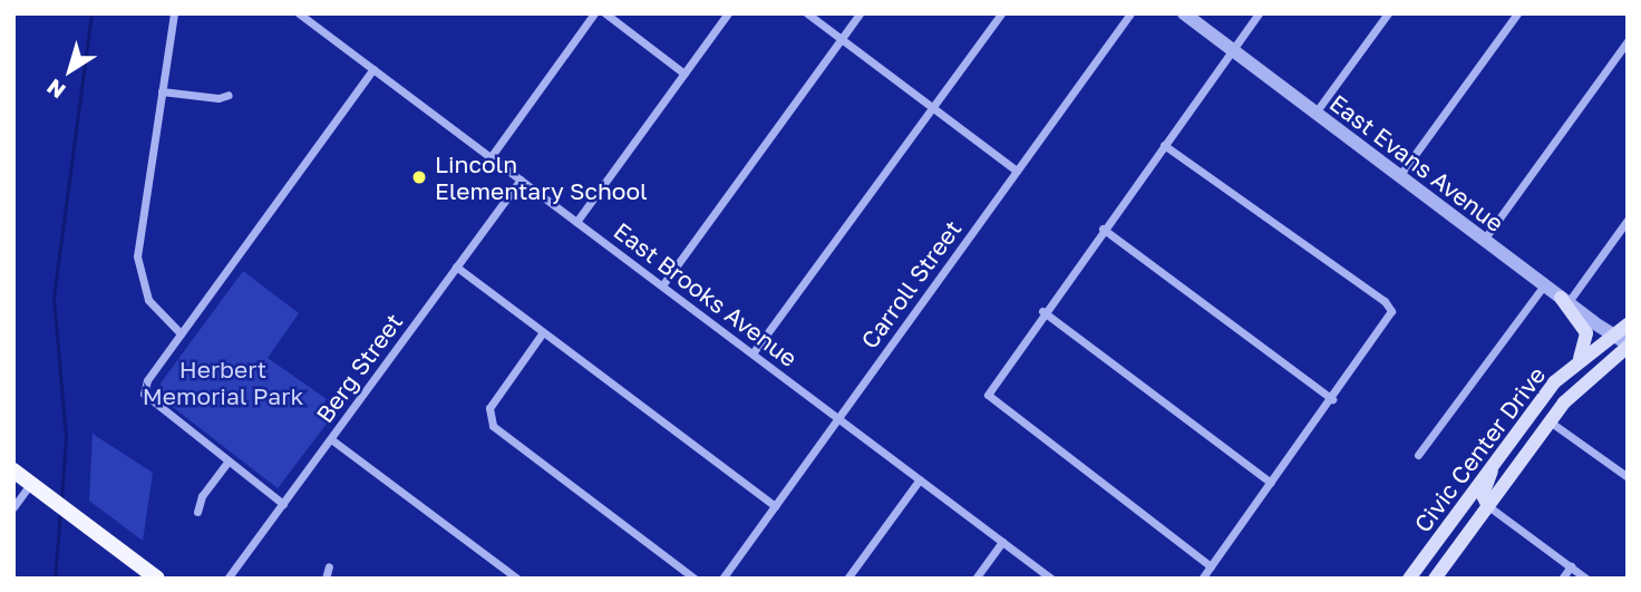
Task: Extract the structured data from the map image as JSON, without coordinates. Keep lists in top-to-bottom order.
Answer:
{
  "streets": {
    "main road": ["Civic Center Drive"],
    "street": [
      "East Evans Avenue",
      "Carroll Street",
      "East Brooks Avenue",
      "Berg Street"
    ]
  },
  "crossings": [
    ["East Evans Avenue", "Civic Center Drive"],
    ["Carroll Street", "East Brooks Avenue"],
    ["East Brooks Avenue", "Berg Street"]
  ],
  "parks": ["Herbert Memorial Park"],
  "places": ["Lincoln Elementary School"],
  "north": "bottom left"
}
